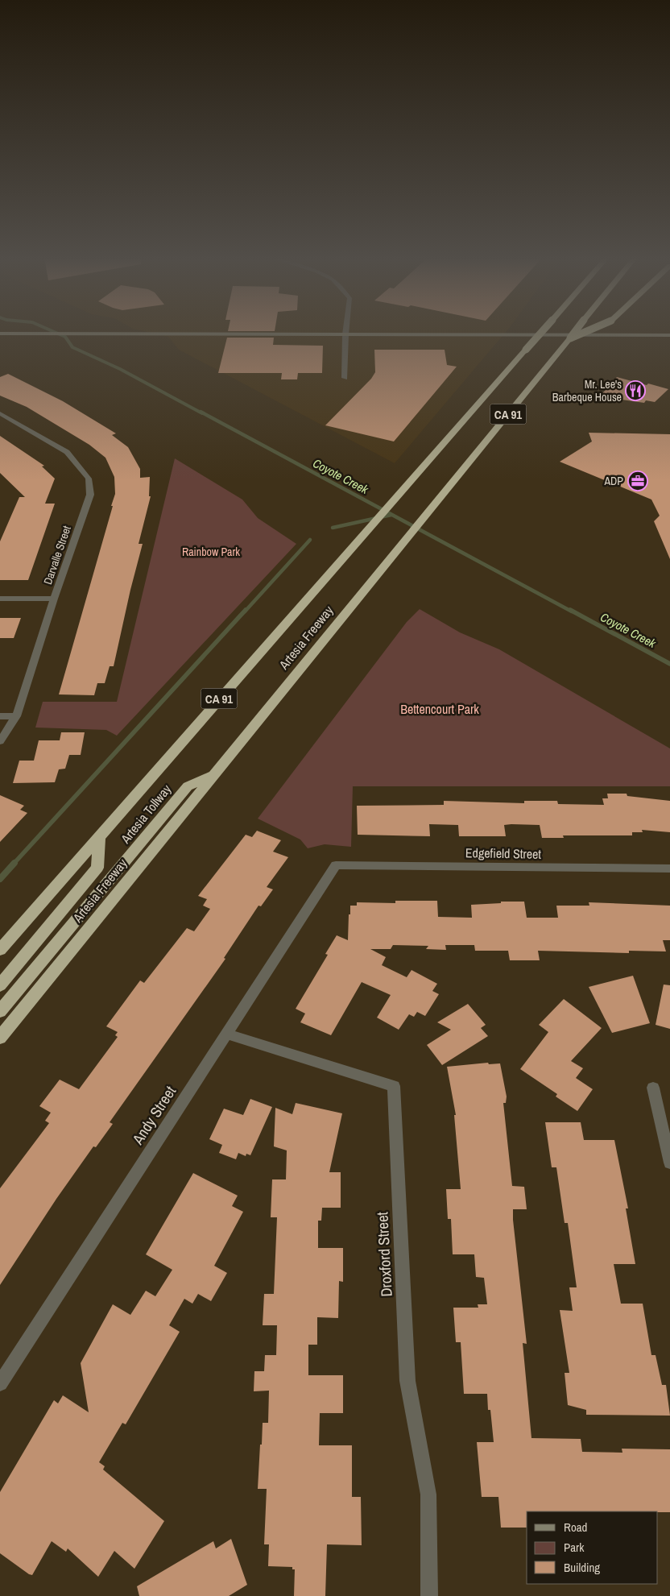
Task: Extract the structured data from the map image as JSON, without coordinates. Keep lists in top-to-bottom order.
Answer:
{
  "streets": {
    "highway": ["CA 91", "Artesia Freeway", "Artesia Tollway"],
    "street": [
      "Darvalle Street",
      "Edgefield Street",
      "Andy Street",
      "Droxford Street"
    ]
  },
  "crossings": [
    ["Artesia Freeway", "Artesia Tollway"],
    ["Edgefield Street", "Andy Street"],
    ["Andy Street", "Droxford Street"]
  ],
  "water": ["Coyote Creek"],
  "parks": ["Rainbow Park", "Bettencourt Park"],
  "places": {
    "restaurant": ["Mr. Lee's Barbeque House"],
    "office": ["ADP"]
  },
  "legend": ["Road", "Park", "Building"]
}
